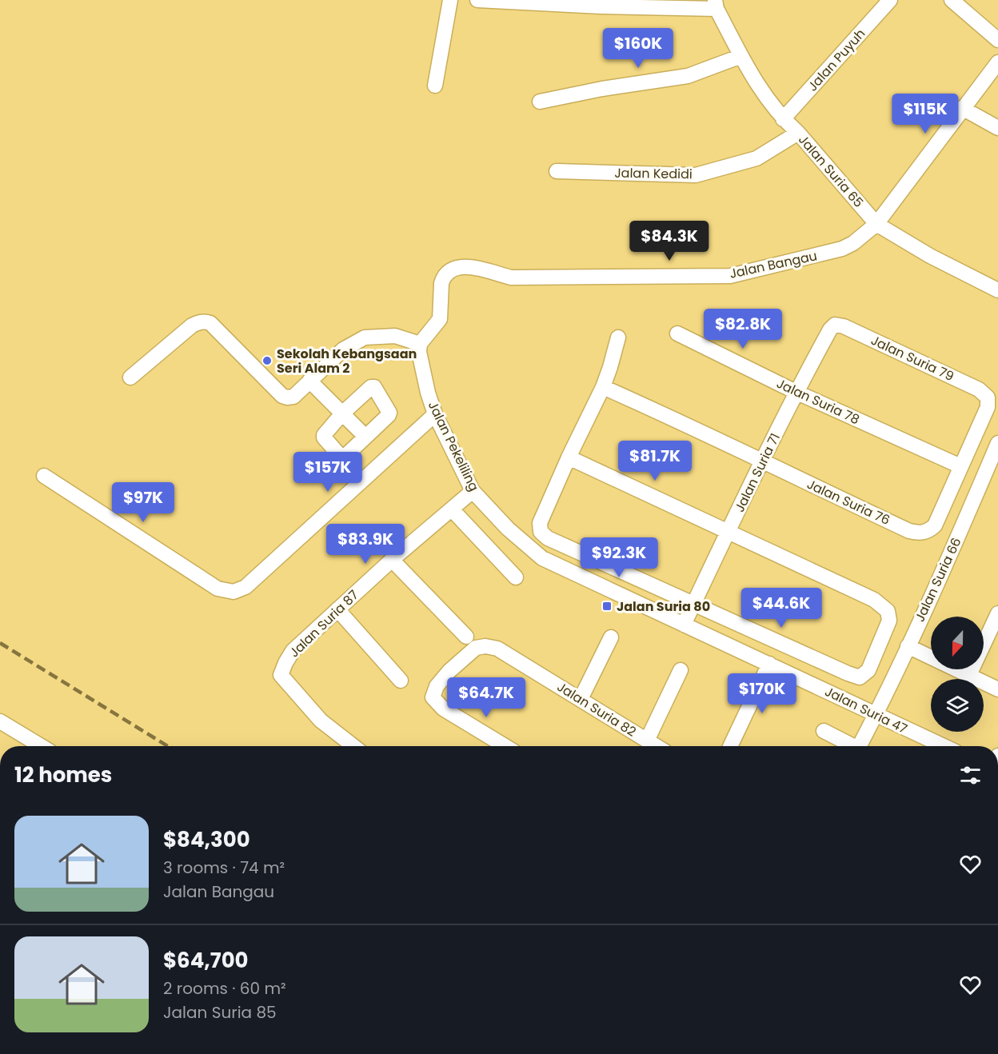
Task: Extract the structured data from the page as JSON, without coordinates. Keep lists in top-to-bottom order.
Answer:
{
  "streets": {
    "street": [
      "Jalan Puyuh",
      "Jalan Suria 65",
      "Jalan Kedidi",
      "Jalan Bangau",
      "Jalan Suria 79",
      "Jalan Suria 78",
      "Jalan Pekeliling",
      "Jalan Suria 71",
      "Jalan Suria 76",
      "Jalan Suria 66",
      "Jalan Suria 87",
      "Jalan Suria 82",
      "Jalan Suria 47"
    ]
  },
  "crossings": [
    ["Jalan Puyuh", "Jalan Suria 65"],
    ["Jalan Suria 65", "Jalan Kedidi"],
    ["Jalan Suria 65", "Jalan Bangau"],
    ["Jalan Bangau", "Jalan Pekeliling"],
    ["Jalan Suria 79", "Jalan Suria 78"],
    ["Jalan Suria 79", "Jalan Suria 71"],
    ["Jalan Suria 79", "Jalan Suria 76"],
    ["Jalan Suria 78", "Jalan Suria 71"],
    ["Jalan Suria 78", "Jalan Suria 76"],
    ["Jalan Pekeliling", "Jalan Suria 87"],
    ["Jalan Pekeliling", "Jalan Suria 47"],
    ["Jalan Suria 71", "Jalan Suria 76"],
    ["Jalan Suria 71", "Jalan Suria 47"],
    ["Jalan Suria 66", "Jalan Suria 47"]
  ],
  "places": {
    "other": ["Sekolah Kebangsaan Seri Alam 2"],
    "transit": ["Jalan Suria 80"]
  },
  "north": "bottom",
  "page": {
    "price": [
      "$160K",
      "$115K",
      "$84.3K",
      "$82.8K",
      "$81.7K",
      "$157K",
      "$97K",
      "$83.9K",
      "$92.3K",
      "$44.6K",
      "$170K",
      "$64.7K"
    ],
    "heading": "12 homes",
    "list": [
      {
        "name": "$84,300",
        "note": "3 rooms · 74 m² · Jalan Bangau"
      },
      {
        "name": "$64,700",
        "note": "2 rooms · 60 m² · Jalan Suria 85"
      }
    ]
  }
}
